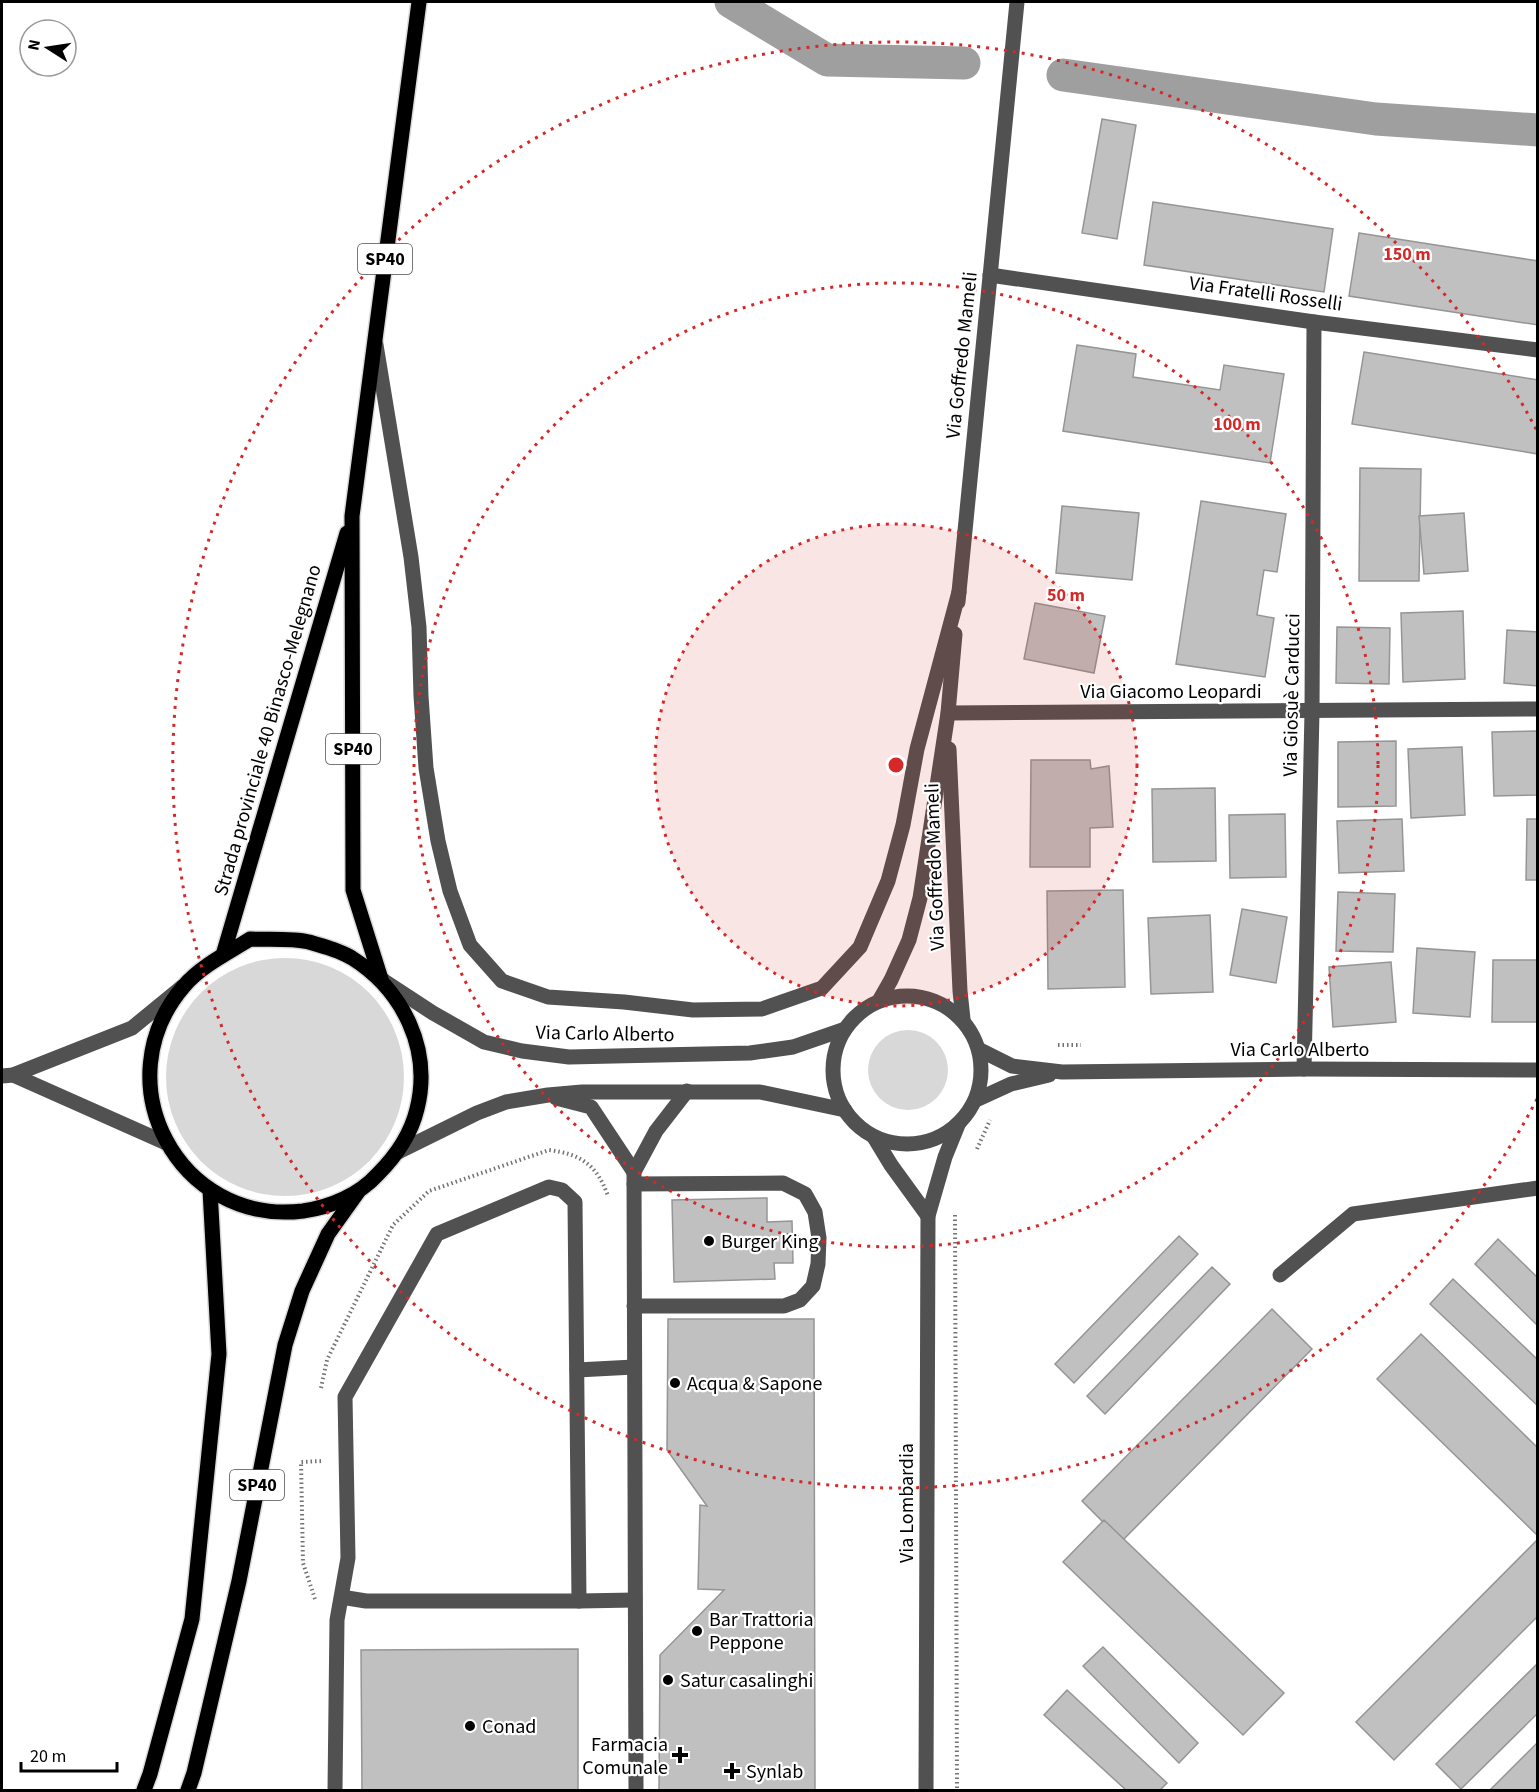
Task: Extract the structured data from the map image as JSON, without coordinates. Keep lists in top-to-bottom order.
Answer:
{
  "streets": {
    "main road": ["SP40", "Strada provinciale 40 Binasco-Melegnano"],
    "street": [
      "Via Fratelli Rosselli",
      "Via Goffredo Mameli",
      "Via Giacomo Leopardi",
      "Via Giosuè Carducci",
      "Via Carlo Alberto",
      "Via Lombardia"
    ]
  },
  "crossings": [
    ["SP40", "Strada provinciale 40 Binasco-Melegnano"],
    ["Via Fratelli Rosselli", "Via Goffredo Mameli"],
    ["Via Fratelli Rosselli", "Via Giosuè Carducci"],
    ["Via Goffredo Mameli", "Via Giacomo Leopardi"],
    ["Via Goffredo Mameli", "Via Carlo Alberto"],
    ["Via Goffredo Mameli", "Via Lombardia"],
    ["Via Giacomo Leopardi", "Via Giosuè Carducci"],
    ["Via Giosuè Carducci", "Via Carlo Alberto"],
    ["Strada provinciale 40 Binasco-Melegnano", "Via Carlo Alberto"],
    ["Via Carlo Alberto", "Via Lombardia"]
  ],
  "places": {
    "other": [
      "Burger King",
      "Acqua & Sapone",
      "Bar Trattoria Peppone",
      "Satur casalinghi",
      "Conad"
    ],
    "health": ["Farmacia Comunale", "Synlab"]
  },
  "scale_bar": "20 m",
  "north": "left",
  "rings": ["150 m", "100 m", "50 m"]
}
